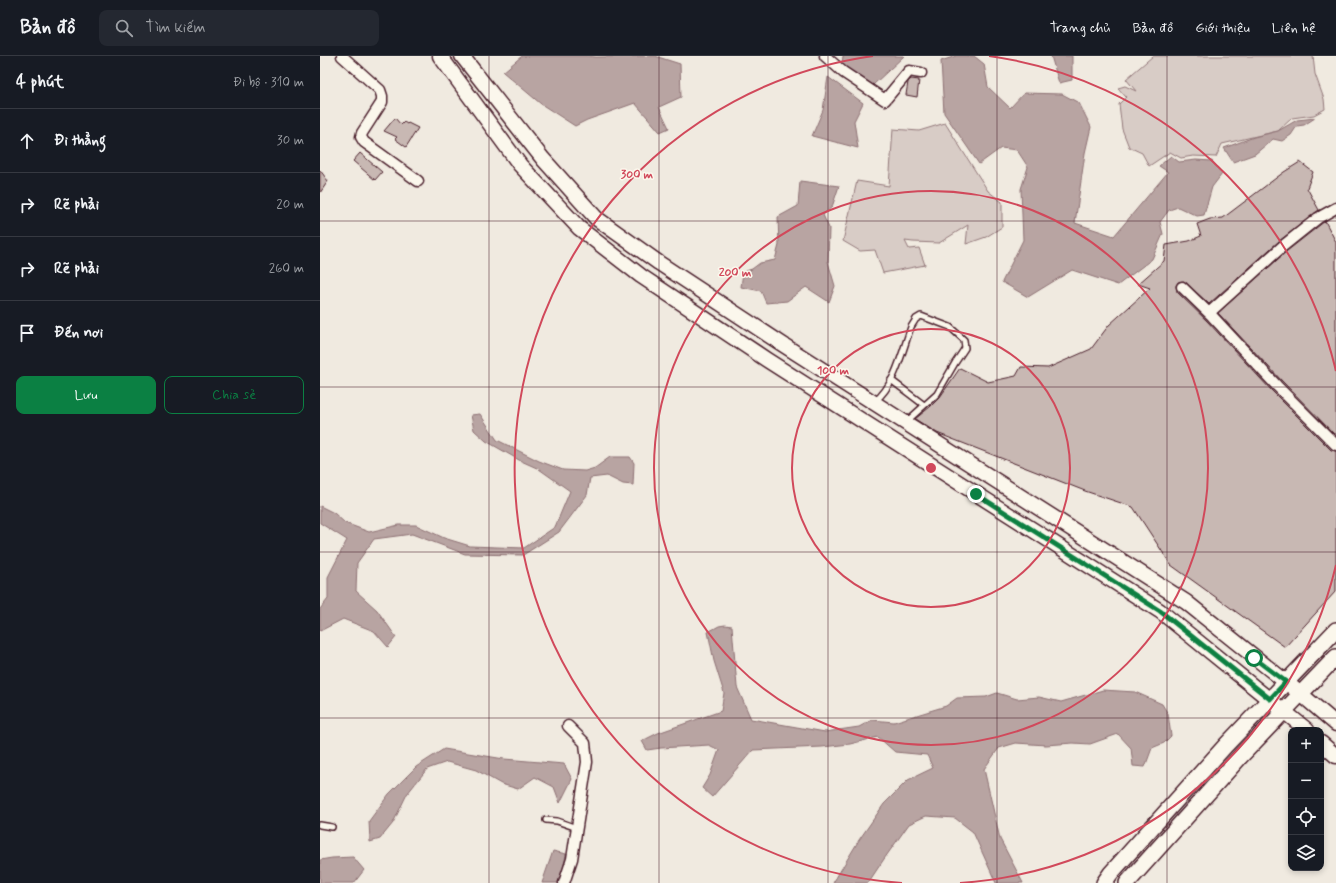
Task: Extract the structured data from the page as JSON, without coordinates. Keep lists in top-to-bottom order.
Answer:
{
  "page": {
    "header": "Bản đồ",
    "search": "Tìm kiếm",
    "nav": [
      "Trang chủ",
      "Bản đồ",
      "Giới thiệu",
      "Liên hệ"
    ],
    "heading": ["4 phút", "Đi bộ · 310 m"],
    "list": [
      ["Đi thẳng", "30 m"],
      ["Rẽ phải", "20 m"],
      ["Rẽ phải", "260 m"],
      "Đến nơi"
    ],
    "buttons": ["Lưu", "Chia sẻ"],
    "map_buttons": ["+", "−"]
  },
  "rings": ["300 m", "200 m", "100 m"]
}
